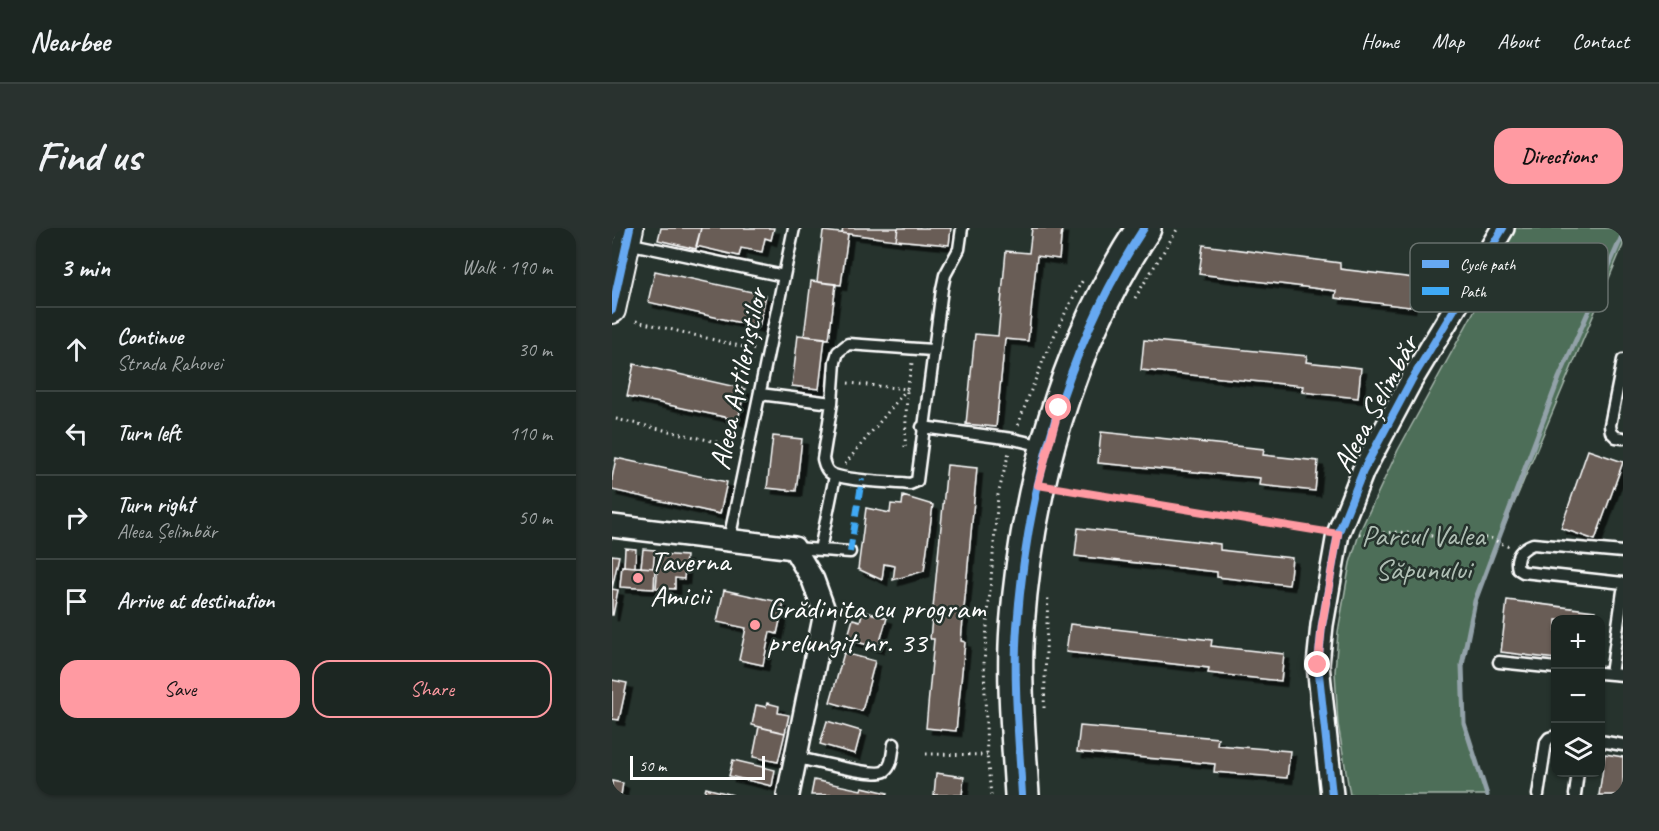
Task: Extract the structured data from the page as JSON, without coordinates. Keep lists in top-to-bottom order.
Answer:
{
  "streets": {
    "street": ["Aleea Șelimbăr"],
    "lane": ["Aleea Artileriștilor"]
  },
  "parks": ["Parcul Valea Săpunului"],
  "places": ["Taverna Amicii", "Grădinița cu program prelungit nr. 33"],
  "legend": ["Cycle path", "Path"],
  "scale_bar": "50 m",
  "page": {
    "header": "Nearbee",
    "nav": [
      "Home",
      "Map",
      "About",
      "Contact"
    ],
    "buttons": [
      "Directions",
      ["Save", "Share"]
    ],
    "title": "Find us",
    "heading": ["3 min", "Walk · 190 m"],
    "list": [
      ["Continue", "Strada Rahovei", "30 m"],
      ["Turn left", "110 m"],
      ["Turn right", "Aleea Șelimbăr", "50 m"],
      "Arrive at destination"
    ],
    "map_buttons": ["+", "−"],
    "scale": "50 m"
  }
}
